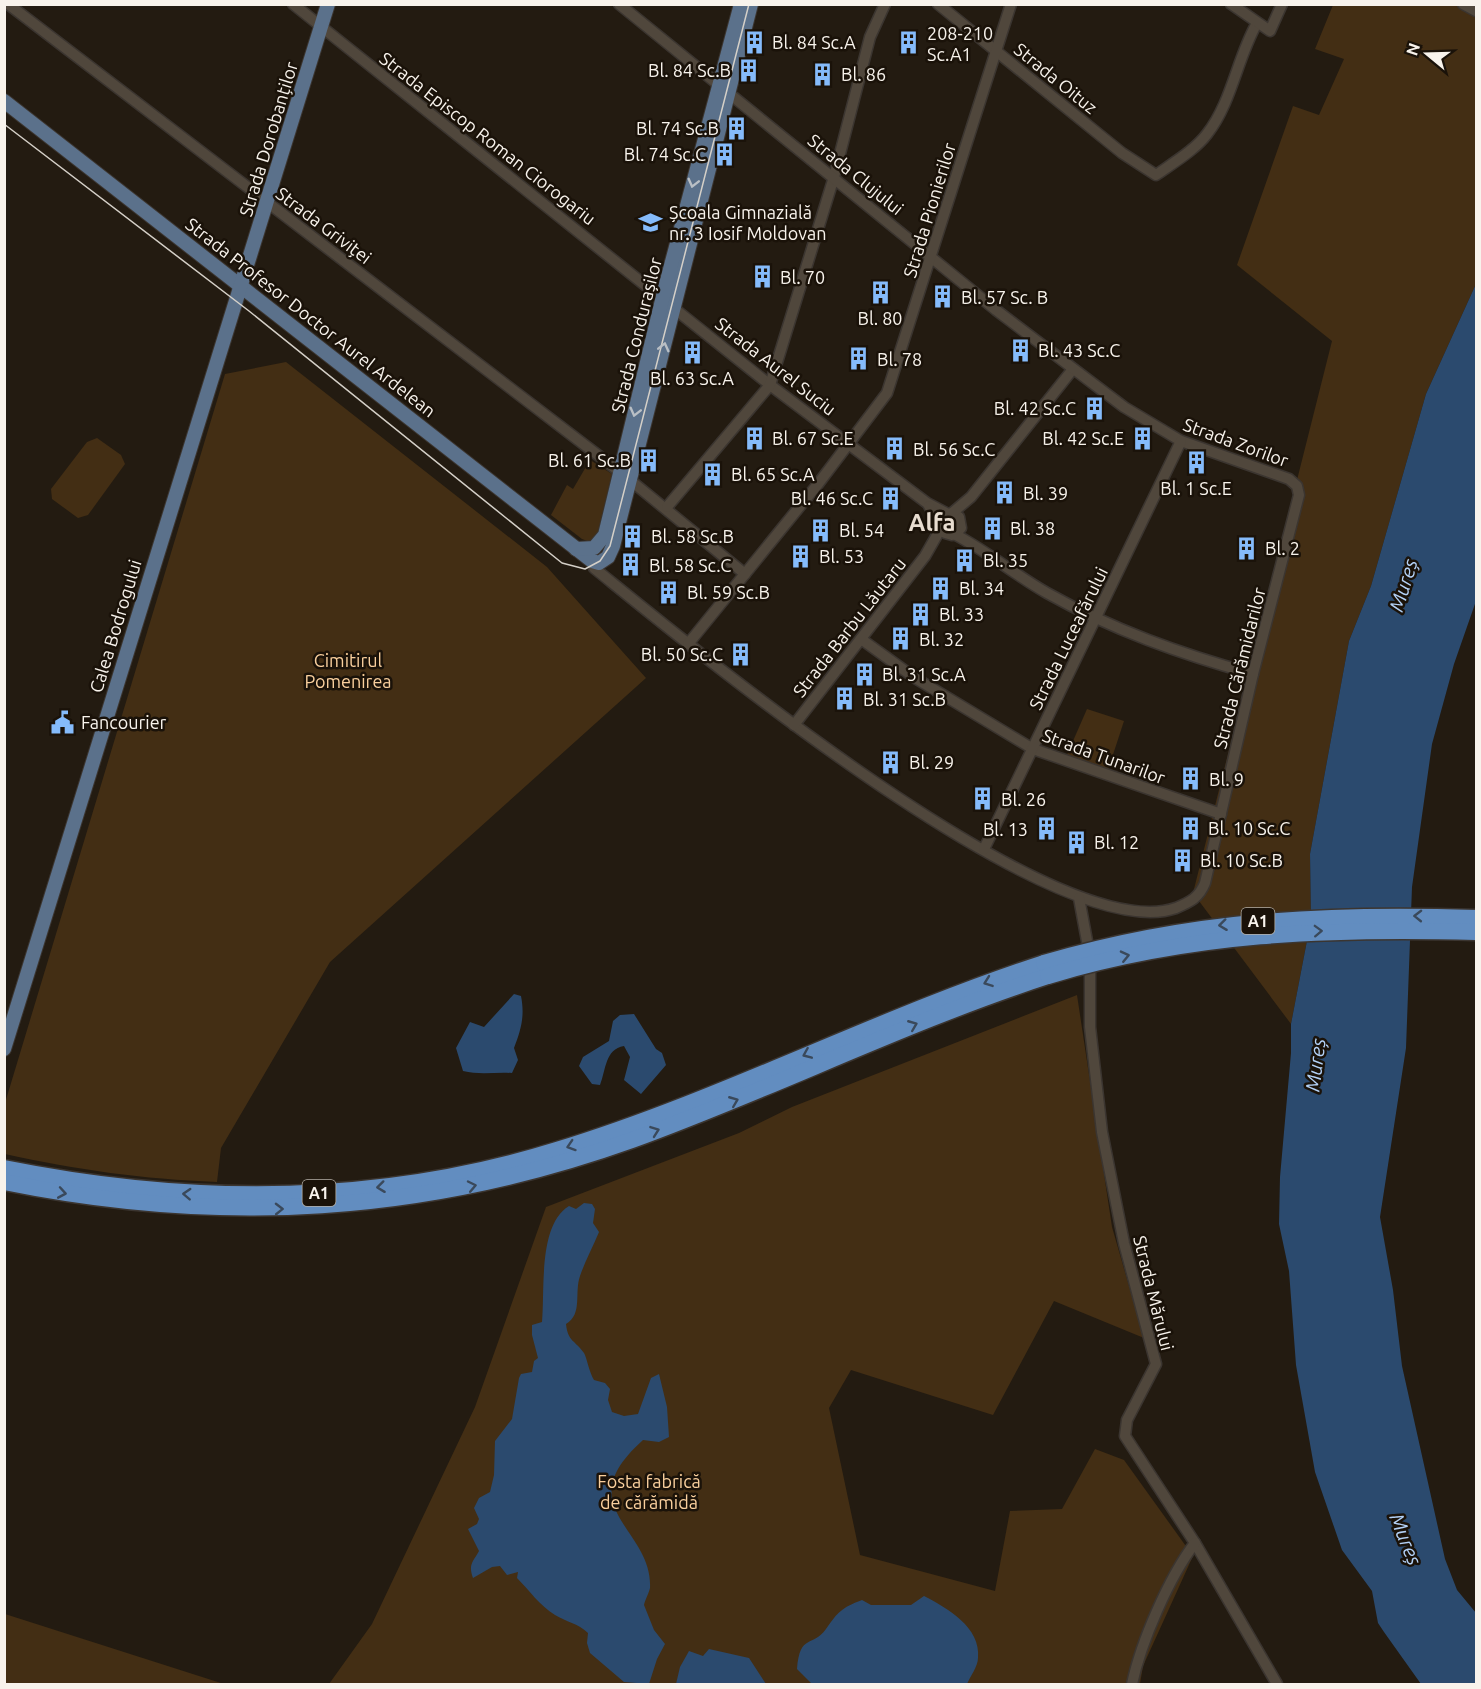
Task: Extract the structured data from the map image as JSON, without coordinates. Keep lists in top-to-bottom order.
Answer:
{
  "streets": {
    "highway": ["A1"],
    "main road": [
      "Strada Dorobanților",
      "Strada Profesor Doctor Aurel Ardelean",
      "Strada Condurașilor",
      "Calea Bodrogului"
    ],
    "street": [
      "Strada Oituz",
      "Strada Episcop Roman Ciorogariu",
      "Strada Clujului",
      "Strada Pionierilor",
      "Strada Griviței",
      "Strada Aurel Suciu",
      "Strada Zorilor",
      "Strada Barbu Lăutaru",
      "Strada Luceafărului",
      "Strada Cărămidarilor",
      "Strada Tunarilor",
      "Strada Mărului"
    ]
  },
  "crossings": [
    ["Strada Oituz", "Strada Pionierilor"],
    ["Strada Episcop Roman Ciorogariu", "Strada Dorobanților"],
    ["Strada Episcop Roman Ciorogariu", "Strada Condurașilor"],
    ["Strada Episcop Roman Ciorogariu", "Strada Aurel Suciu"],
    ["Strada Dorobanților", "Strada Griviței"],
    ["Strada Dorobanților", "Strada Profesor Doctor Aurel Ardelean"],
    ["Strada Dorobanților", "Calea Bodrogului"],
    ["Strada Clujului", "Strada Pionierilor"],
    ["Strada Clujului", "Strada Condurașilor"],
    ["Strada Clujului", "Strada Zorilor"],
    ["Strada Clujului", "Strada Barbu Lăutaru"],
    ["Strada Pionierilor", "Strada Griviței"],
    ["Strada Pionierilor", "Strada Profesor Doctor Aurel Ardelean"],
    ["Strada Pionierilor", "Strada Aurel Suciu"],
    ["Strada Griviței", "Strada Condurașilor"],
    ["Strada Profesor Doctor Aurel Ardelean", "Strada Condurașilor"],
    ["Strada Profesor Doctor Aurel Ardelean", "Calea Bodrogului"],
    ["Strada Profesor Doctor Aurel Ardelean", "Strada Barbu Lăutaru"],
    ["Strada Profesor Doctor Aurel Ardelean", "Strada Luceafărului"],
    ["Strada Profesor Doctor Aurel Ardelean", "Strada Cărămidarilor"],
    ["Strada Profesor Doctor Aurel Ardelean", "Strada Mărului"],
    ["Strada Condurașilor", "Strada Aurel Suciu"],
    ["Strada Aurel Suciu", "Strada Barbu Lăutaru"],
    ["Strada Aurel Suciu", "Strada Luceafărului"],
    ["Strada Aurel Suciu", "Strada Cărămidarilor"],
    ["Strada Zorilor", "Strada Barbu Lăutaru"],
    ["Strada Zorilor", "Strada Luceafărului"],
    ["Strada Zorilor", "Strada Cărămidarilor"],
    ["Strada Barbu Lăutaru", "Strada Tunarilor"],
    ["Strada Luceafărului", "Strada Tunarilor"],
    ["Strada Cărămidarilor", "Strada Tunarilor"]
  ],
  "districts": ["Alfa"],
  "water": ["Mureș"],
  "parks": ["Cimitirul Pomenirea", "Fosta fabrică de cărămidă"],
  "places": {
    "building": [
      "Bl. 84 Sc.A",
      "208-210 Sc.A1",
      "Bl. 84 Sc.B",
      "Bl. 86",
      "Bl. 74 Sc.B",
      "Bl. 74 Sc.C",
      "Bl. 70",
      "Bl. 80",
      "Bl. 57 Sc. B",
      "Bl. 43 Sc.C",
      "Bl. 63 Sc.A",
      "Bl. 78",
      "Bl. 42 Sc.C",
      "Bl. 67 Sc.E",
      "Bl. 42 Sc.E",
      "Bl. 56 Sc.C",
      "Bl. 61 Sc.B",
      "Bl. 1 Sc.E",
      "Bl. 65 Sc.A",
      "Bl. 39",
      "Bl. 46 Sc.C",
      "Bl. 38",
      "Bl. 54",
      "Bl. 58 Sc.B",
      "Bl. 2",
      "Bl. 53",
      "Bl. 35",
      "Bl. 58 Sc.C",
      "Bl. 34",
      "Bl. 59 Sc.B",
      "Bl. 33",
      "Bl. 32",
      "Bl. 50 Sc.C",
      "Bl. 31 Sc.A",
      "Bl. 31 Sc.B",
      "Bl. 29",
      "Bl. 9",
      "Bl. 26",
      "Bl. 10 Sc.C",
      "Bl. 13",
      "Bl. 12",
      "Bl. 10 Sc.B"
    ],
    "school or university": ["Școala Gimnazială nr. 3 Iosif Moldovan"],
    "public building": ["Fancourier"]
  },
  "north": "left"
}
